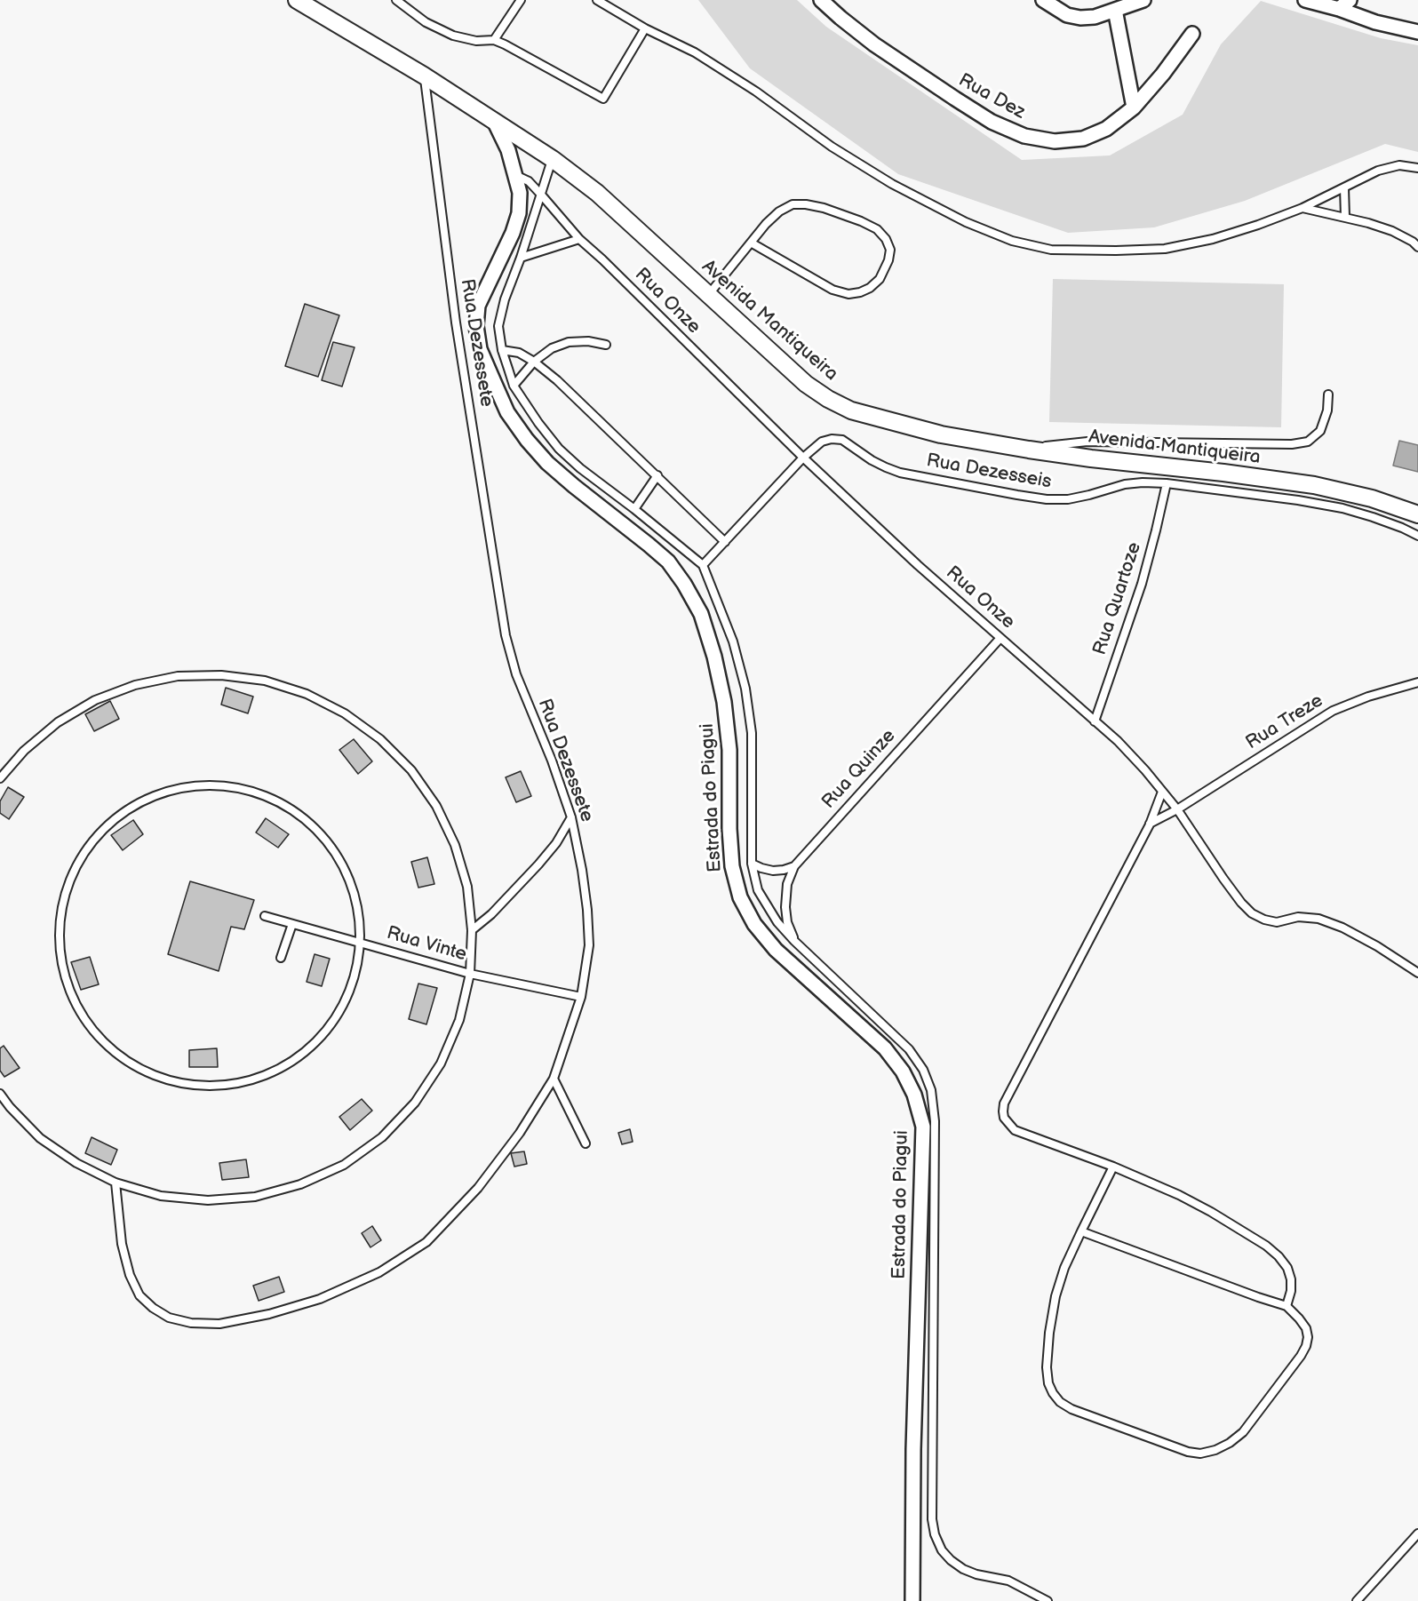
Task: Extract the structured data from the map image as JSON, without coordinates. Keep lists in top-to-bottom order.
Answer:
{
  "streets": {
    "street": ["Rua Dez", "Avenida Mantiqueira", "Estrada do Piagui"],
    "lane": [
      "Rua Onze",
      "Rua Dezessete",
      "Rua Dezesseis",
      "Rua Quartoze",
      "Rua Treze",
      "Rua Quinze",
      "Rua Vinte"
    ]
  },
  "crossings": [
    ["Rua Onze", "Rua Dezesseis"],
    ["Rua Onze", "Rua Quartoze"],
    ["Rua Onze", "Rua Treze"],
    ["Rua Onze", "Rua Quinze"],
    ["Rua Onze", "Estrada do Piagui"],
    ["Avenida Mantiqueira", "Rua Dezessete"],
    ["Avenida Mantiqueira", "Estrada do Piagui"],
    ["Rua Dezessete", "Rua Vinte"],
    ["Rua Dezesseis", "Rua Quartoze"]
  ]
}
